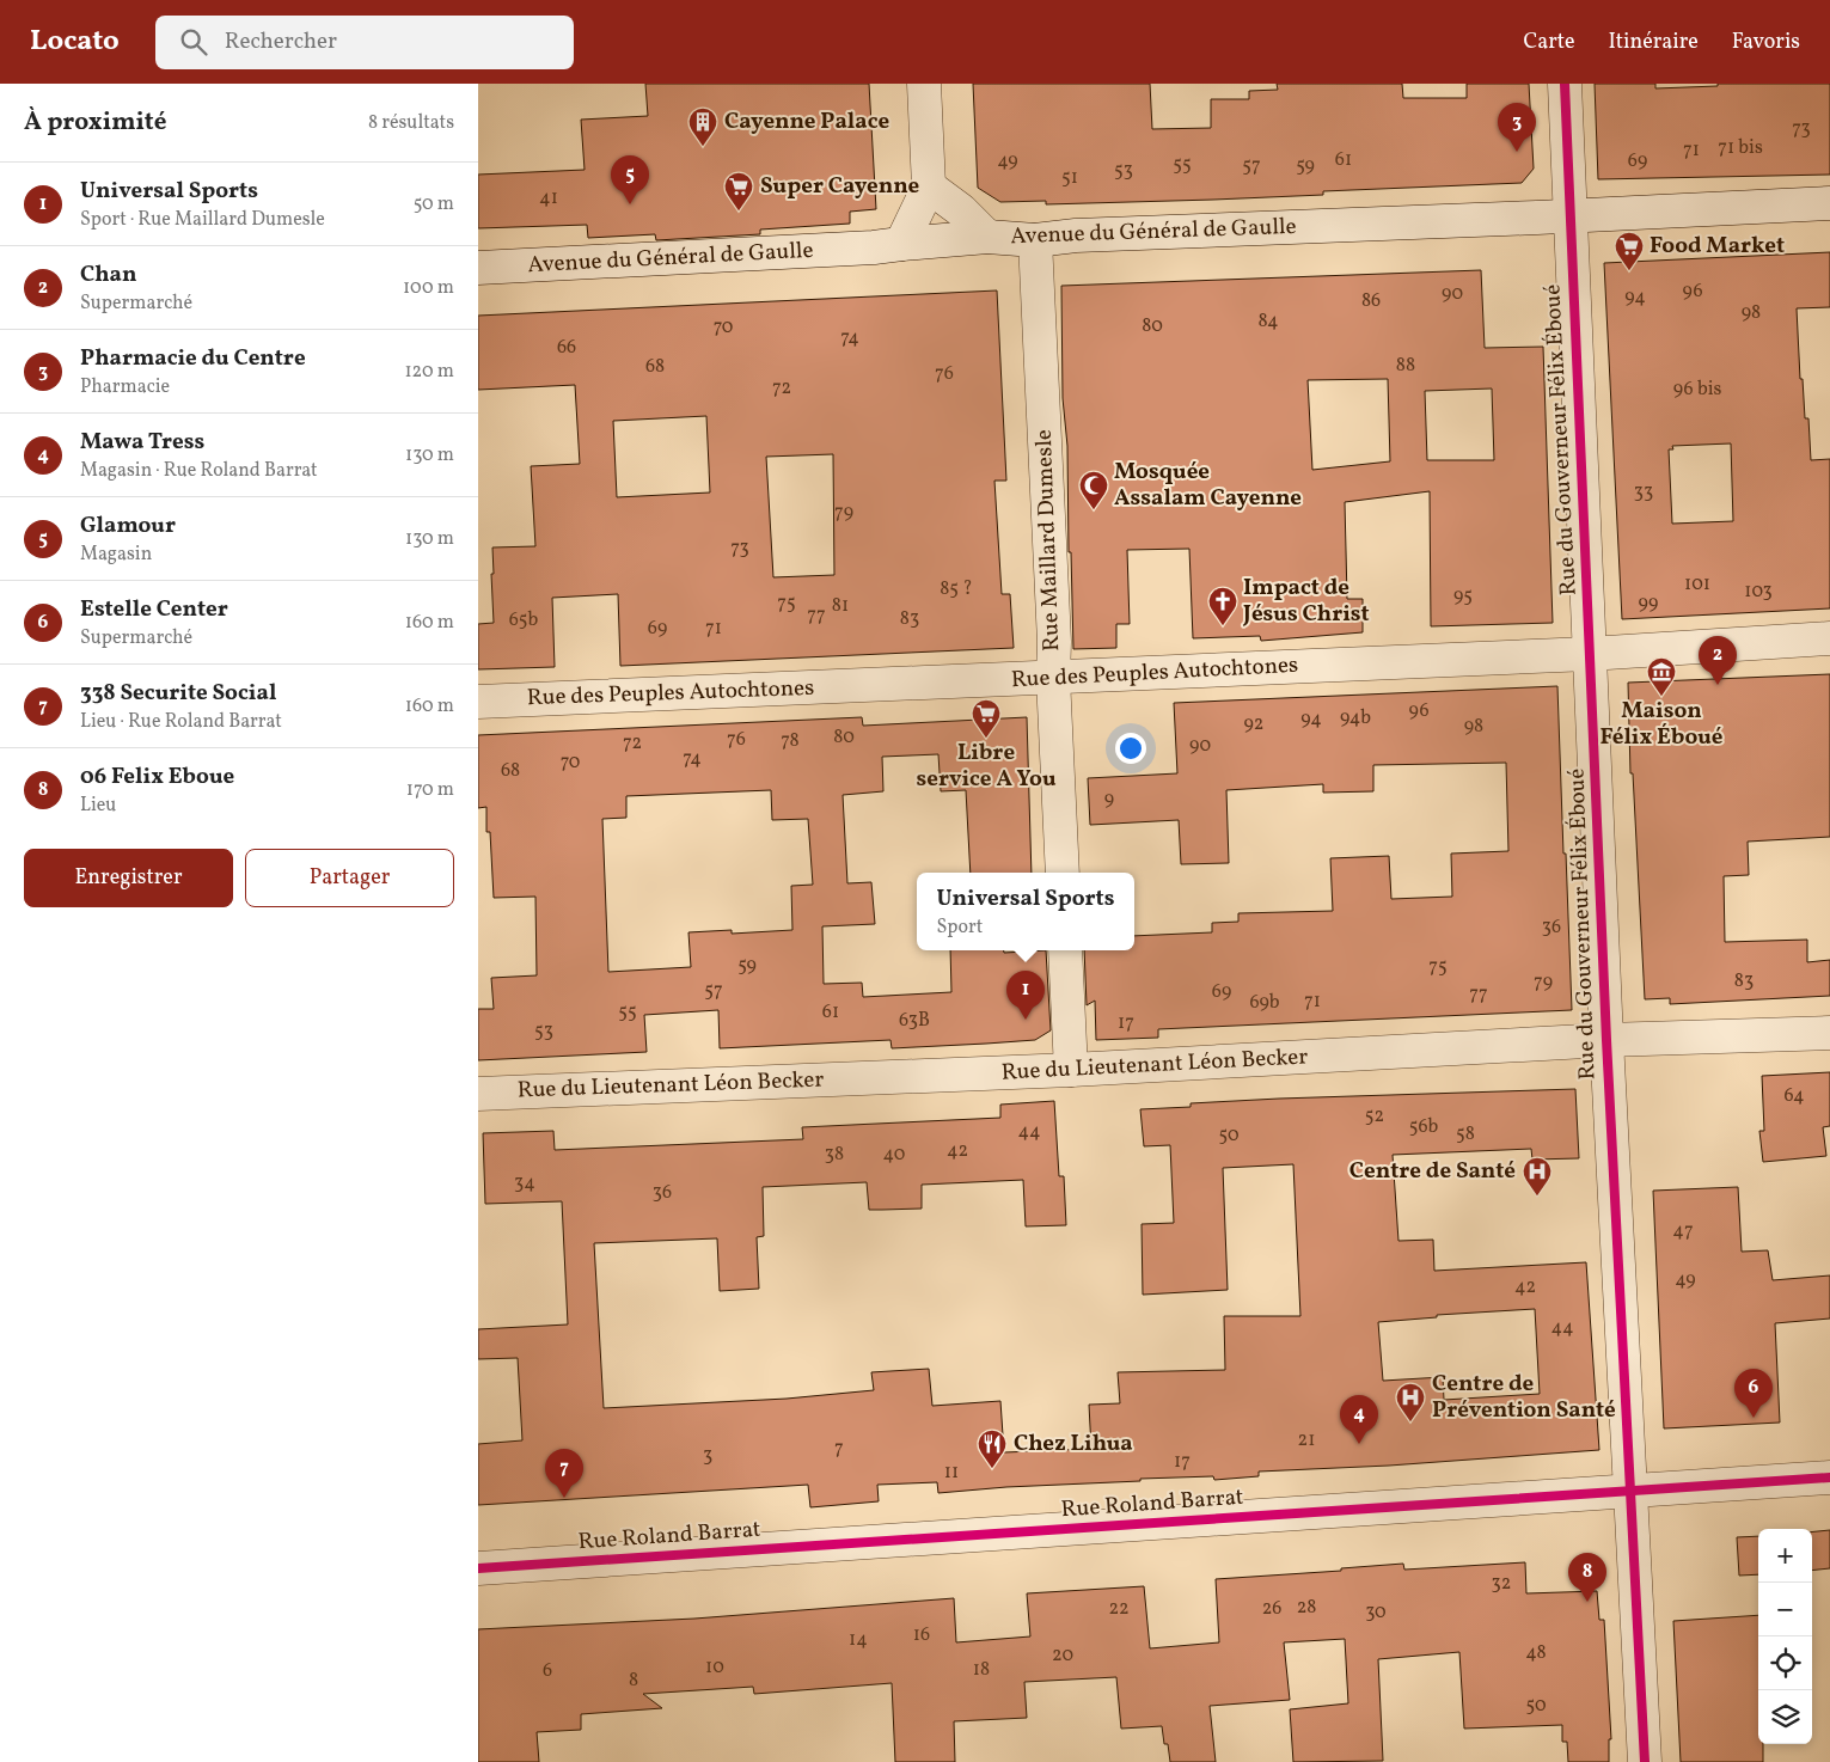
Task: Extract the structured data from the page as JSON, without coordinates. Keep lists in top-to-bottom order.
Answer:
{
  "streets": {
    "street": [
      "Avenue du Général de Gaulle",
      "Rue du Gouverneur Félix Éboué",
      "Rue Maillard Dumesle",
      "Rue des Peuples Autochtones",
      "Rue du Lieutenant Léon Becker",
      "Rue Roland Barrat"
    ]
  },
  "crossings": [
    ["Avenue du Général de Gaulle", "Rue du Gouverneur Félix Éboué"],
    ["Avenue du Général de Gaulle", "Rue Maillard Dumesle"],
    ["Rue du Gouverneur Félix Éboué", "Rue des Peuples Autochtones"],
    ["Rue du Gouverneur Félix Éboué", "Rue du Lieutenant Léon Becker"],
    ["Rue du Gouverneur Félix Éboué", "Rue Roland Barrat"],
    ["Rue Maillard Dumesle", "Rue des Peuples Autochtones"]
  ],
  "places": {
    "building": ["Cayenne Palace"],
    "supermarket": ["Super Cayenne", "Food Market", "Libre service A You"],
    "mosque": ["Mosquée Assalam Cayenne"],
    "church": ["Impact de Jésus Christ"],
    "museum": ["Maison Félix Éboué"],
    "hospital": ["Centre de Santé", "Centre de Prévention Santé"],
    "restaurant": ["Chez Lihua"]
  },
  "house_numbers": [
    "73",
    "71 bis",
    "71",
    "61",
    "49",
    "69",
    "55",
    "57",
    "59",
    "53",
    "51",
    "41",
    "96",
    "90",
    "94",
    "86",
    "98",
    "84",
    "80",
    "70",
    "74",
    "66",
    "88",
    "68",
    "76",
    "72",
    "96 bis",
    "33",
    "79",
    "73",
    "101",
    "85 ?",
    "103",
    "95",
    "75",
    "99",
    "81",
    "77",
    "83",
    "65b",
    "69",
    "71",
    "96",
    "94b",
    "94",
    "92",
    "98",
    "80",
    "76",
    "78",
    "72",
    "90",
    "74",
    "70",
    "68",
    "9",
    "36",
    "59",
    "75",
    "83",
    "79",
    "57",
    "69",
    "77",
    "71",
    "69b",
    "55",
    "61",
    "63B",
    "17",
    "53",
    "64",
    "52",
    "56b",
    "44",
    "58",
    "50",
    "42",
    "38",
    "40",
    "34",
    "36",
    "47",
    "49",
    "42",
    "44",
    "21",
    "7",
    "3",
    "17",
    "11",
    "32",
    "28",
    "22",
    "26",
    "30",
    "16",
    "14",
    "48",
    "20",
    "10",
    "18",
    "6",
    "8",
    "50"
  ],
  "page": {
    "header": "Locato",
    "search": "Rechercher",
    "nav": ["Carte", "Itinéraire", "Favoris"],
    "heading": ["À proximité", "8 résultats"],
    "pins": [
      "3",
      "5",
      "2",
      "1",
      "6",
      "4",
      "7",
      "8"
    ],
    "list": [
      {
        "mark": "1",
        "name": "Universal Sports",
        "note": "Sport · Rue Maillard Dumesle",
        "value": "50 m"
      },
      {
        "mark": "2",
        "name": "Chan",
        "note": "Supermarché",
        "value": "100 m"
      },
      {
        "mark": "3",
        "name": "Pharmacie du Centre",
        "note": "Pharmacie",
        "value": "120 m"
      },
      {
        "mark": "4",
        "name": "Mawa Tress",
        "note": "Magasin · Rue Roland Barrat",
        "value": "130 m"
      },
      {
        "mark": "5",
        "name": "Glamour",
        "note": "Magasin",
        "value": "130 m"
      },
      {
        "mark": "6",
        "name": "Estelle Center",
        "note": "Supermarché",
        "value": "160 m"
      },
      {
        "mark": "7",
        "name": "338 Securite Social",
        "note": "Lieu · Rue Roland Barrat",
        "value": "160 m"
      },
      {
        "mark": "8",
        "name": "06 Felix Eboue",
        "note": "Lieu",
        "value": "170 m"
      }
    ],
    "buttons": ["Enregistrer", "Partager"],
    "popup": ["Universal Sports", "Sport"],
    "map_buttons": ["+", "−"]
  }
}
